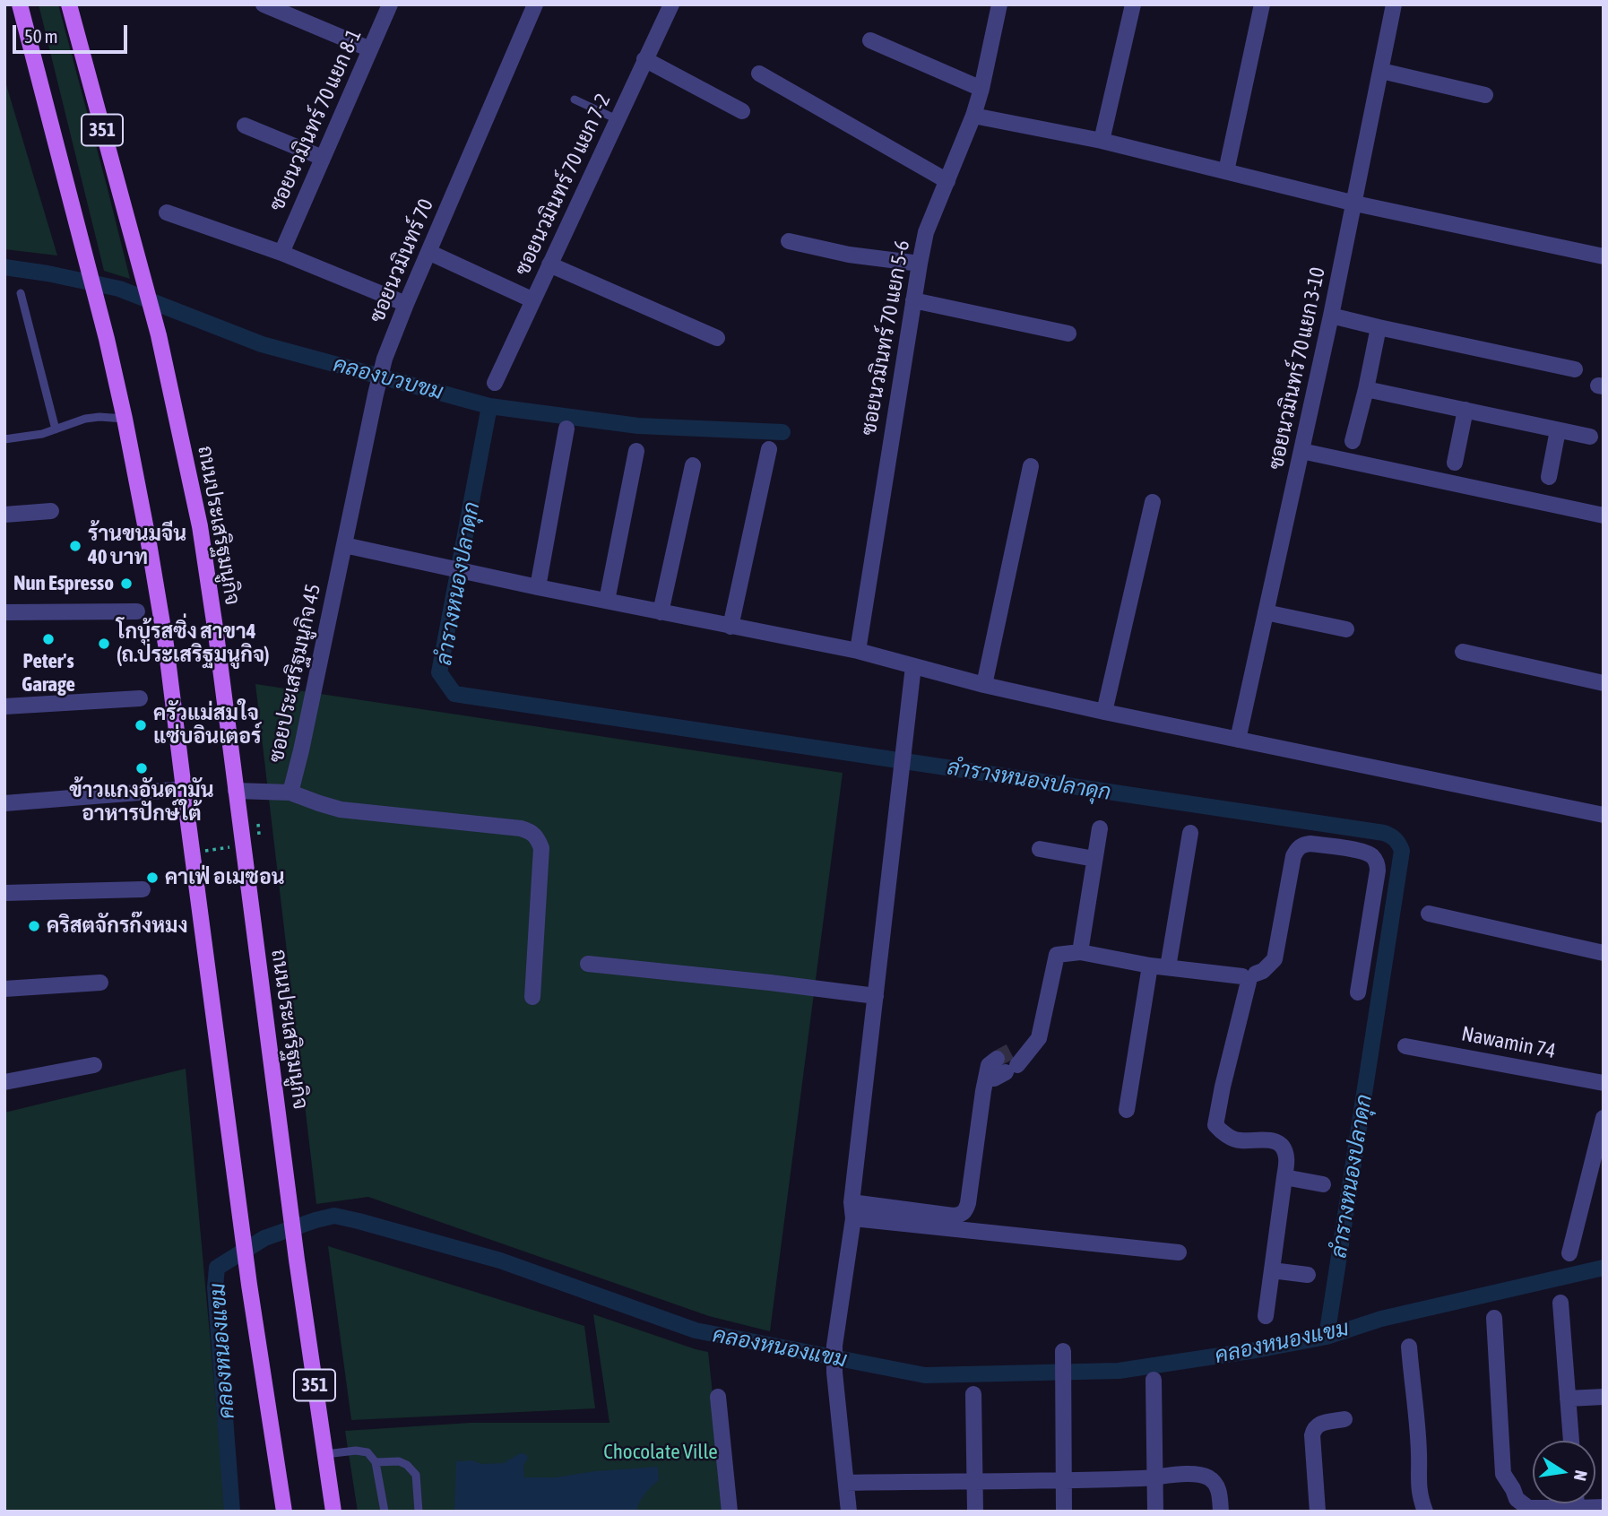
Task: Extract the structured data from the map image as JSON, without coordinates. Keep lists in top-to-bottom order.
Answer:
{
  "streets": {
    "main road": ["351", "ถนนประเสริฐมนูกิจ"],
    "street": [
      "ซอยนวมินทร์ 70 แยก 8-1",
      "ซอยนวมินทร์ 70 แยก 7-2",
      "ซอยนวมินทร์ 70",
      "ซอยนวมินทร์ 70 แยก 5-6",
      "ซอยนวมินทร์ 70 แยก 3-10",
      "ซอยประเสริฐมนูกิจ 45",
      "Nawamin 74"
    ]
  },
  "crossings": [
    ["ซอยนวมินทร์ 70", "ซอยประเสริฐมนูกิจ 45"],
    ["ถนนประเสริฐมนูกิจ", "ซอยประเสริฐมนูกิจ 45"]
  ],
  "water": ["คลองบวบขม", "ลำรางหนองปลาดุก", "คลองหนองแขม"],
  "parks": ["Chocolate Ville"],
  "places": [
    "ร้านขนมจีน 40 บาท",
    "Nun Espresso",
    "Peter's Garage",
    "โกบู้รสซิ่ง สาขา4 (ถ.ประเสริฐมนูกิจ)",
    "ครัวแม่สมใจ แซ่บอินเตอร์",
    "ข้าวแกงอันดามัน อาหารปักษ์ใต้",
    "คาเฟ่ อเมซอน",
    "คริสตจักรก๊งหมง"
  ],
  "scale_bar": "50 m",
  "north": "right"
}
